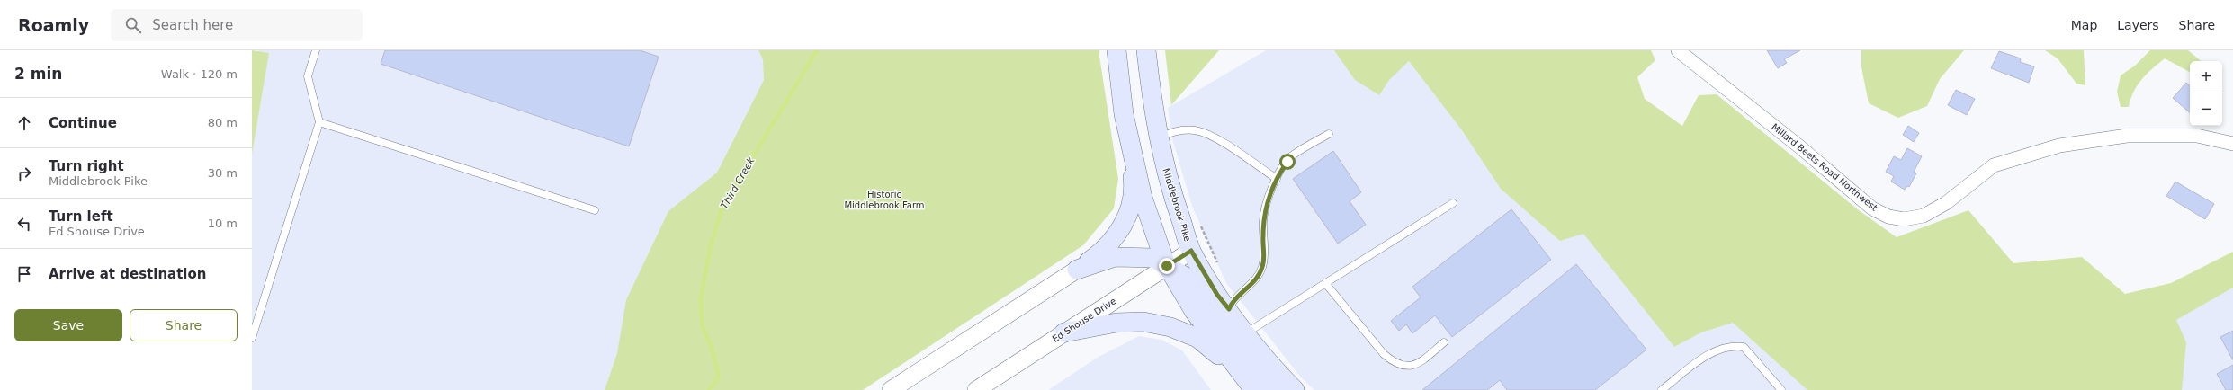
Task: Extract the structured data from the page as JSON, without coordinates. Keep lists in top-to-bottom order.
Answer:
{
  "streets": {
    "main road": ["Middlebrook Pike"],
    "street": ["Millard Beets Road Northwest", "Ed Shouse Drive"]
  },
  "crossings": [
    ["Middlebrook Pike", "Ed Shouse Drive"]
  ],
  "water": ["Third Creek"],
  "parks": ["Historic Middlebrook Farm"],
  "page": {
    "header": "Roamly",
    "search": "Search here",
    "nav": ["Map", "Layers", "Share"],
    "heading": ["2 min", "Walk · 120 m"],
    "map_buttons": ["+", "−"],
    "list": [
      ["Continue", "80 m"],
      ["Turn right", "Middlebrook Pike", "30 m"],
      ["Turn left", "Ed Shouse Drive", "10 m"],
      "Arrive at destination"
    ],
    "buttons": ["Save", "Share"]
  }
}
